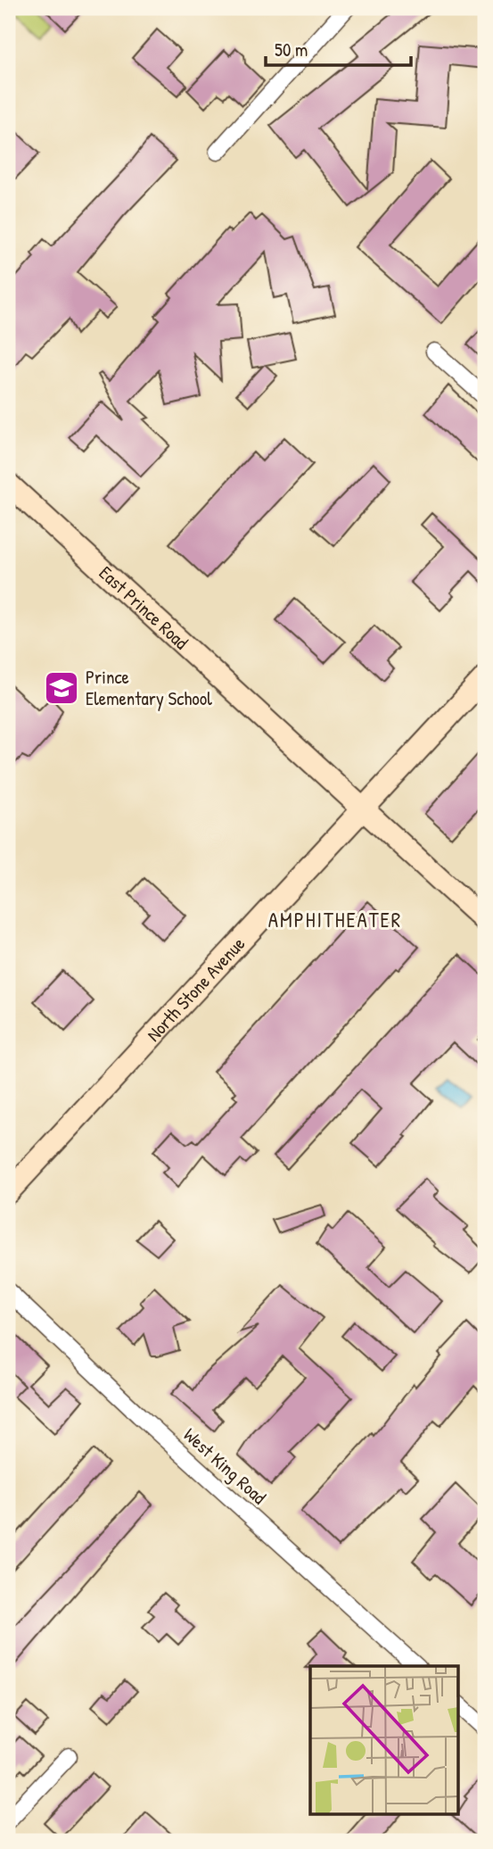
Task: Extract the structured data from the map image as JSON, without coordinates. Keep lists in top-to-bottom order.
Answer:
{
  "streets": {
    "main road": ["East Prince Road", "North Stone Avenue"],
    "street": ["West King Road"]
  },
  "crossings": [
    ["East Prince Road", "North Stone Avenue"]
  ],
  "districts": ["AMPHITHEATER"],
  "places": {
    "school or university": ["Prince Elementary School"]
  },
  "scale_bar": "50 m"
}
